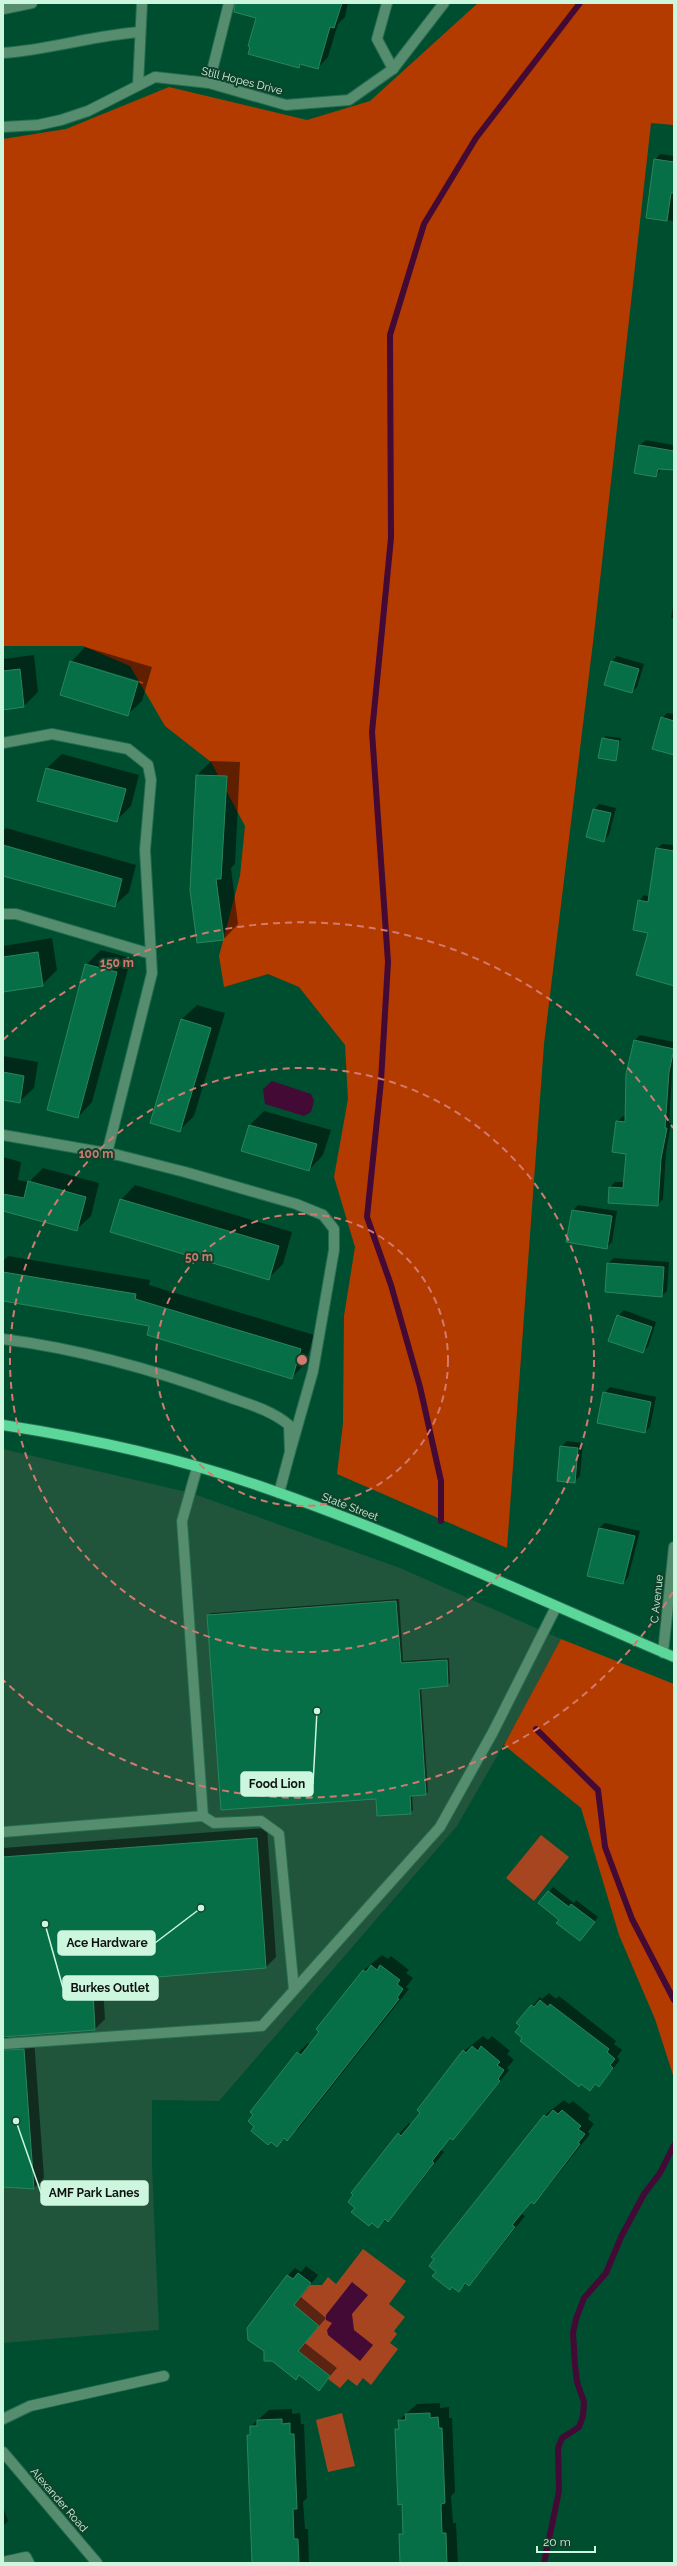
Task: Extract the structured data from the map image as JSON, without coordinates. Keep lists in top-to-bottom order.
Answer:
{
  "streets": {
    "main road": ["State Street"],
    "street": ["Still Hopes Drive", "C Avenue", "Alexander Road"]
  },
  "crossings": [
    ["State Street", "C Avenue"]
  ],
  "places": [
    "Food Lion",
    "Ace Hardware",
    "Burkes Outlet",
    "AMF Park Lanes"
  ],
  "scale_bar": "20 m",
  "rings": ["150 m", "100 m", "50 m"]
}
